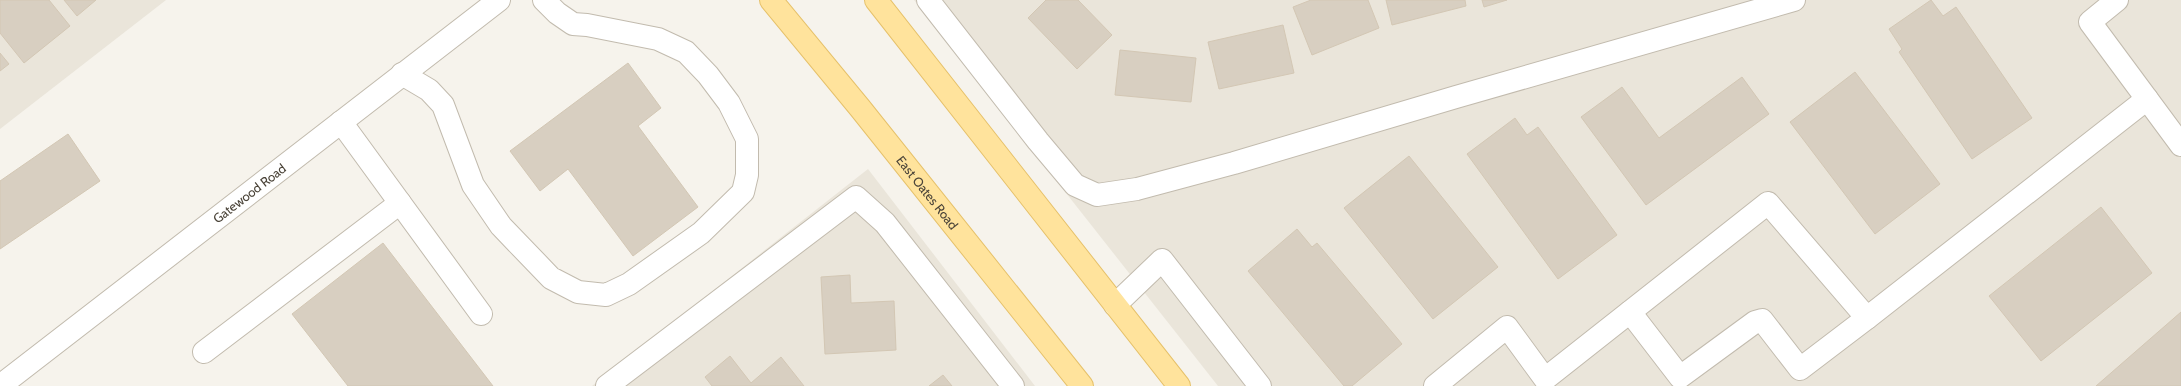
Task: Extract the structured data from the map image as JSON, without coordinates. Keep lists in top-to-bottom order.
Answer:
{
  "streets": {
    "main road": ["East Oates Road"],
    "street": ["Gatewood Road"]
  }
}
